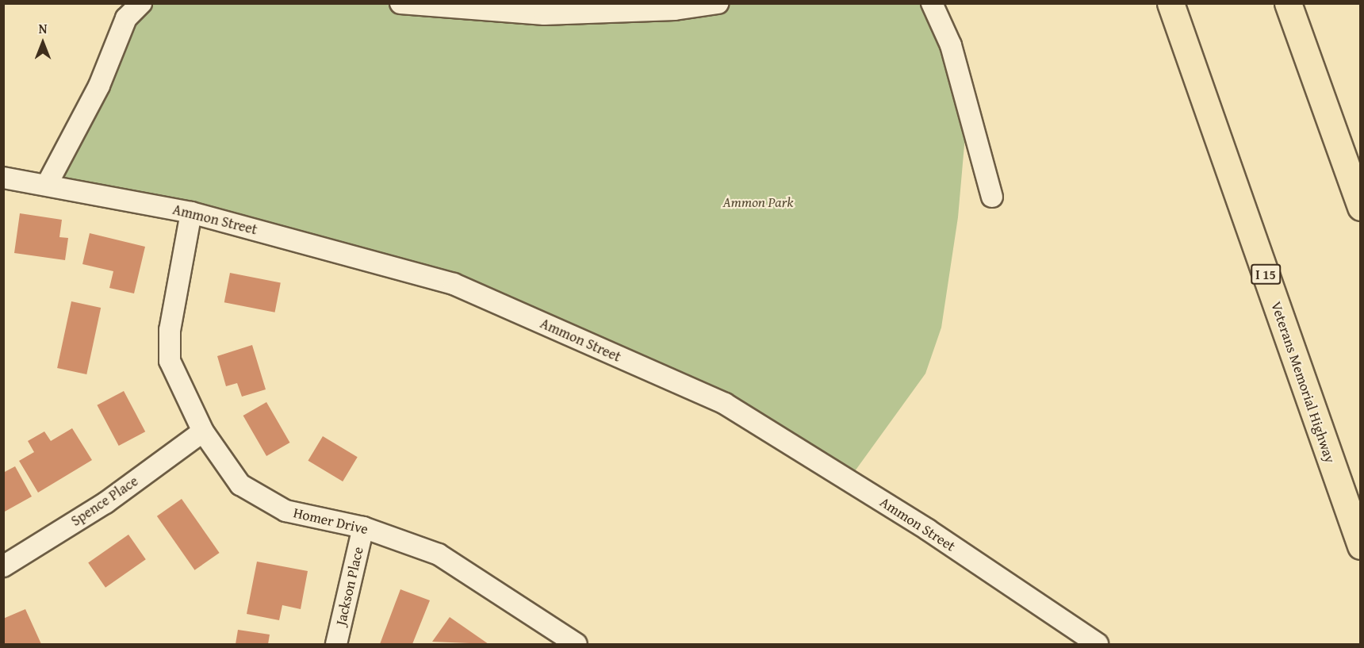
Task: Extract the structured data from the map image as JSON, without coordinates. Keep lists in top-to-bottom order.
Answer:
{
  "streets": {
    "highway": ["I 15", "Veterans Memorial Highway"],
    "street": [
      "Ammon Street",
      "Spence Place",
      "Homer Drive",
      "Jackson Place"
    ]
  },
  "crossings": [
    ["Ammon Street", "Homer Drive"],
    ["Spence Place", "Homer Drive"],
    ["Homer Drive", "Jackson Place"]
  ],
  "parks": ["Ammon Park"],
  "north": "top"
}
